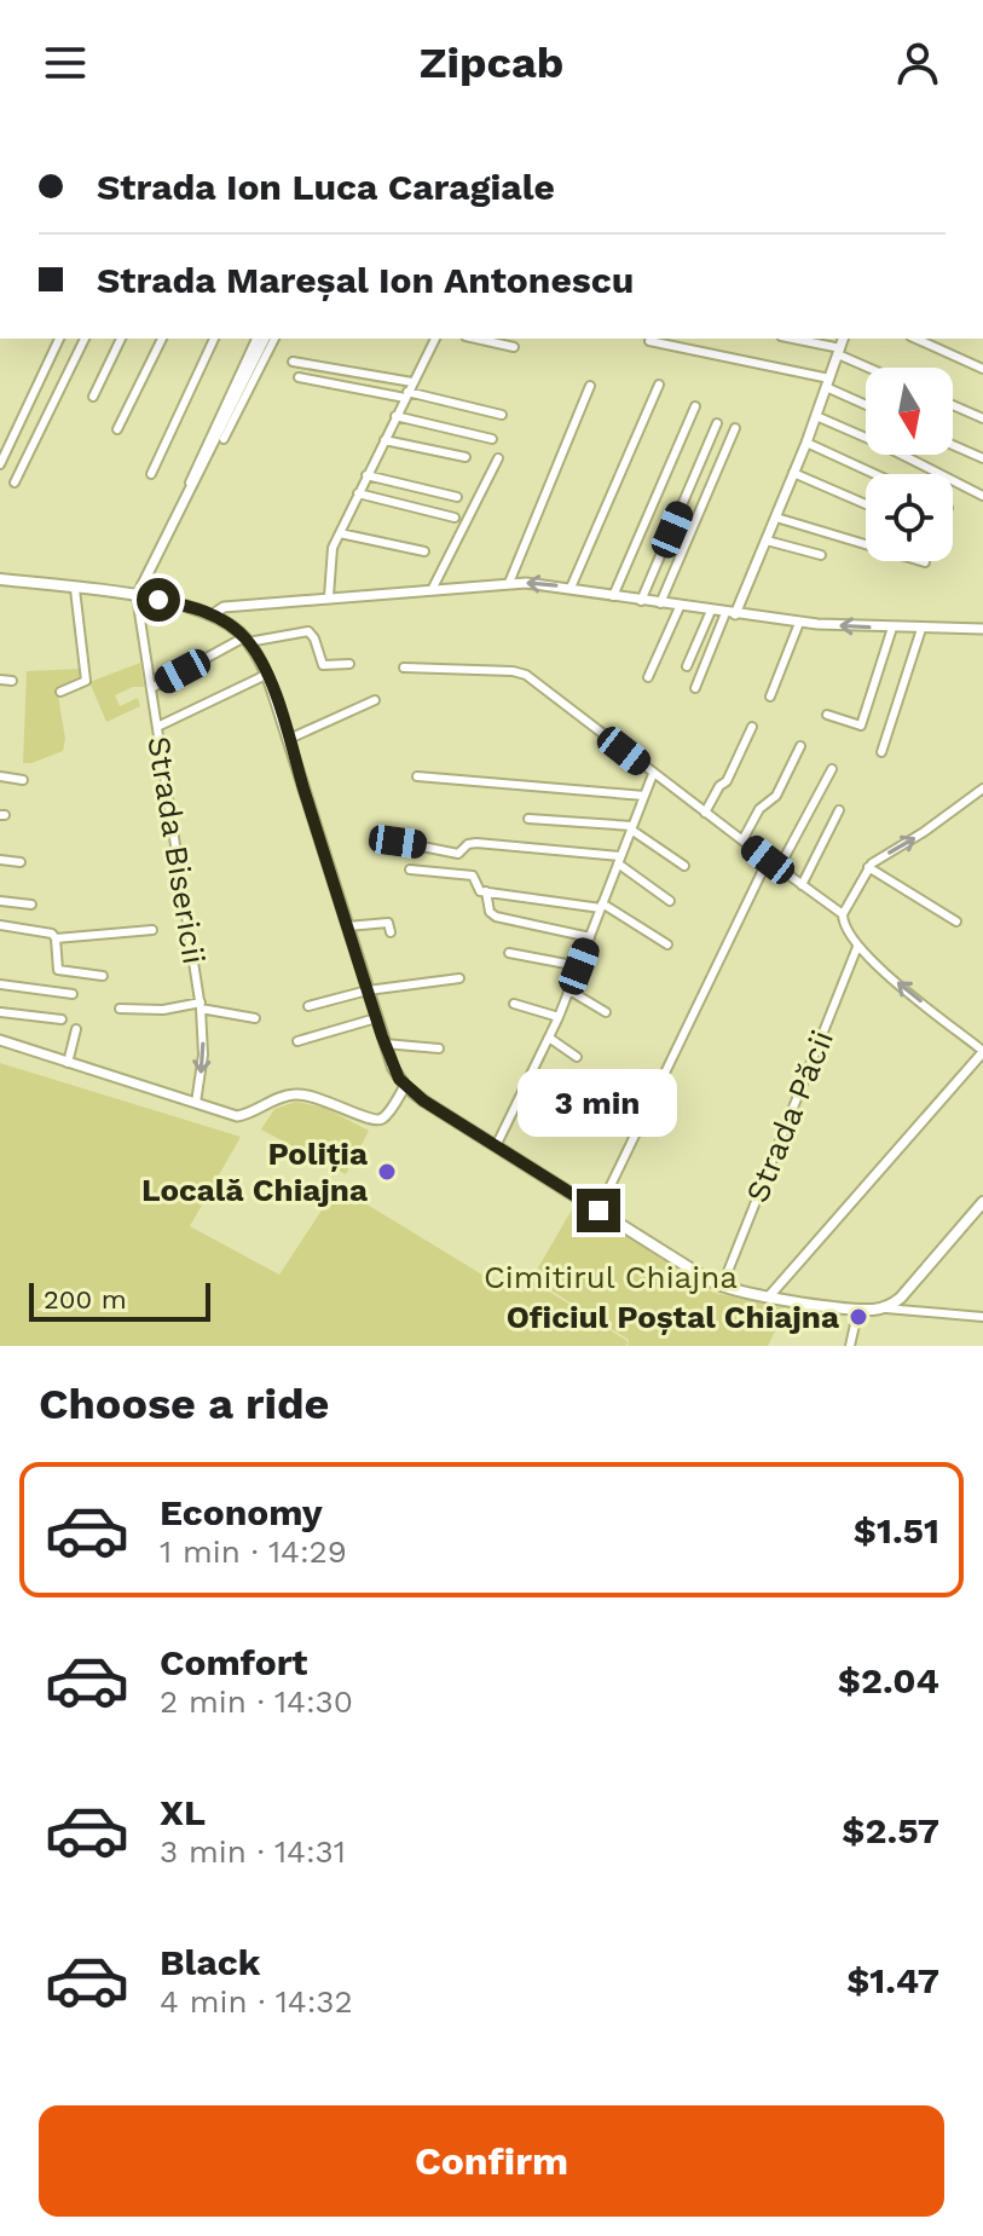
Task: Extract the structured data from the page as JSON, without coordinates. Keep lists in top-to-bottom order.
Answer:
{
  "streets": {
    "street": ["Strada Bisericii", "Strada Păcii"]
  },
  "parks": ["Cimitirul Chiajna"],
  "places": ["Poliția Locală Chiajna", "Oficiul Poștal Chiajna"],
  "scale_bar": "200 m",
  "north": "bottom",
  "page": {
    "header": "Zipcab",
    "banner": ["Strada Ion Luca Caragiale", "Strada Mareșal Ion Antonescu"],
    "bubble": "3 min",
    "scale": "200 m",
    "heading": "Choose a ride",
    "list": [
      {
        "name": "Economy",
        "note": "1 min · 14:29",
        "value": "$1.51"
      },
      {
        "name": "Comfort",
        "note": "2 min · 14:30",
        "value": "$2.04"
      },
      {
        "name": "XL",
        "note": "3 min · 14:31",
        "value": "$2.57"
      },
      {
        "name": "Black",
        "note": "4 min · 14:32",
        "value": "$1.47"
      }
    ],
    "buttons": "Confirm"
  }
}
